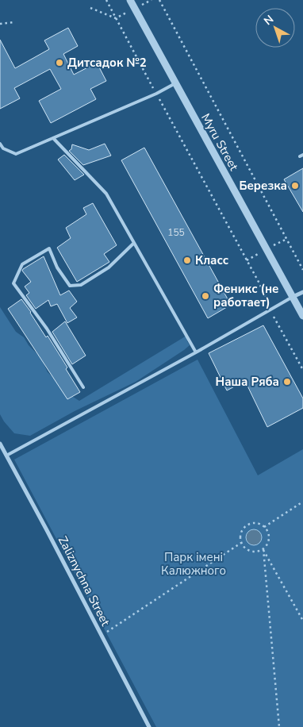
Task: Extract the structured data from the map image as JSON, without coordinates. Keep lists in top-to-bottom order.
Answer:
{
  "streets": {
    "street": ["Myru Street", "Zaliznychna Street"]
  },
  "parks": ["Парк імені Калюжного"],
  "places": [
    "Дитсадок №2",
    "Березка",
    "Класс",
    "Феникс (не работает)",
    "Наша Ряба"
  ],
  "house_numbers": ["155"],
  "north": "top left"
}
